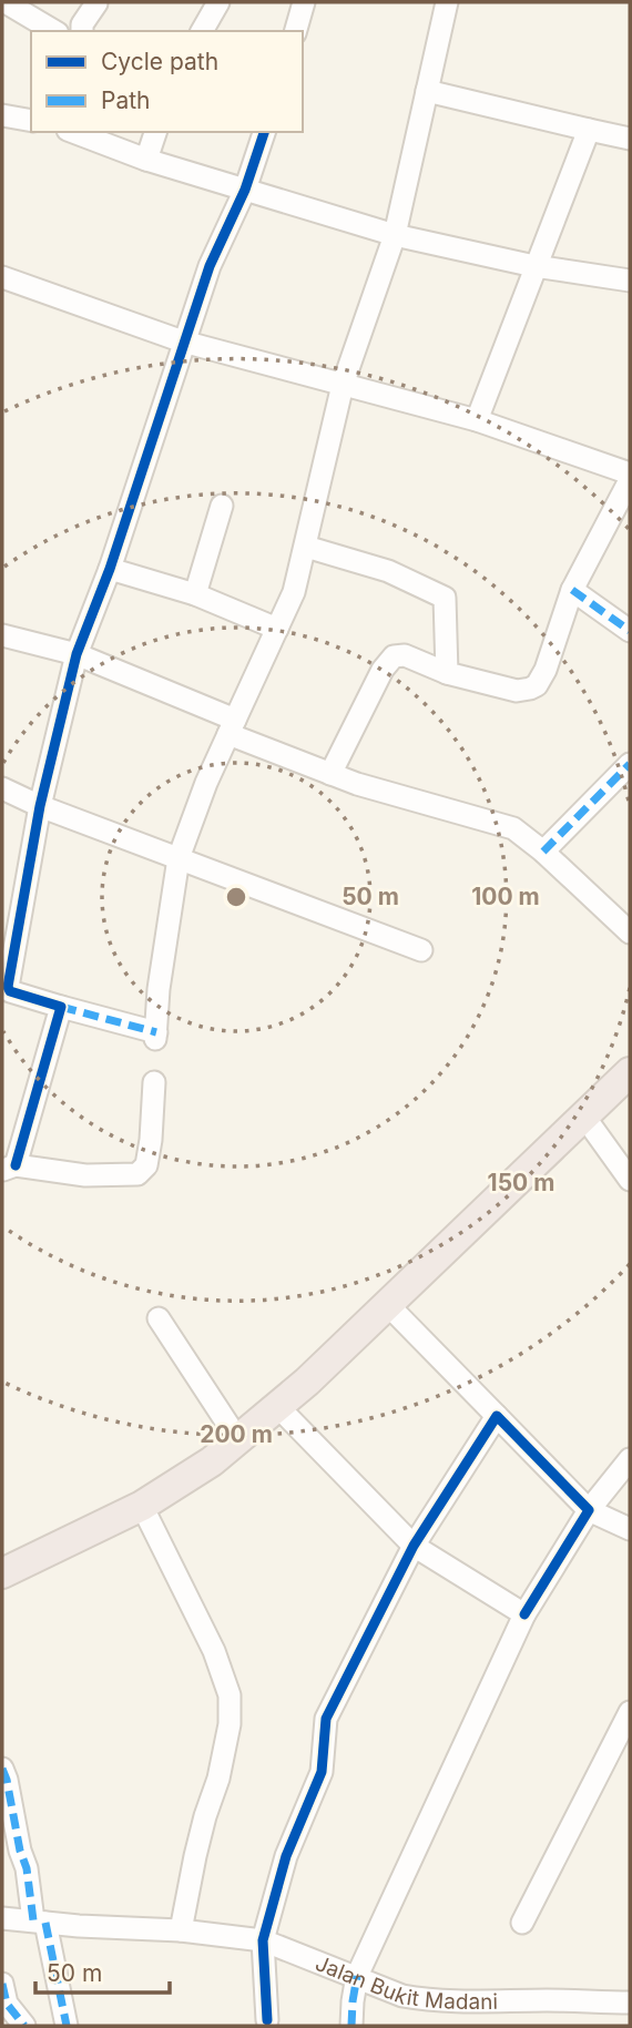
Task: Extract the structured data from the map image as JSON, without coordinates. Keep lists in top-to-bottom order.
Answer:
{
  "streets": {
    "street": ["Jalan Bukit Madani"]
  },
  "legend": ["Cycle path", "Path"],
  "scale_bar": "50 m",
  "rings": [
    "50 m",
    "100 m",
    "150 m",
    "200 m"
  ]
}
